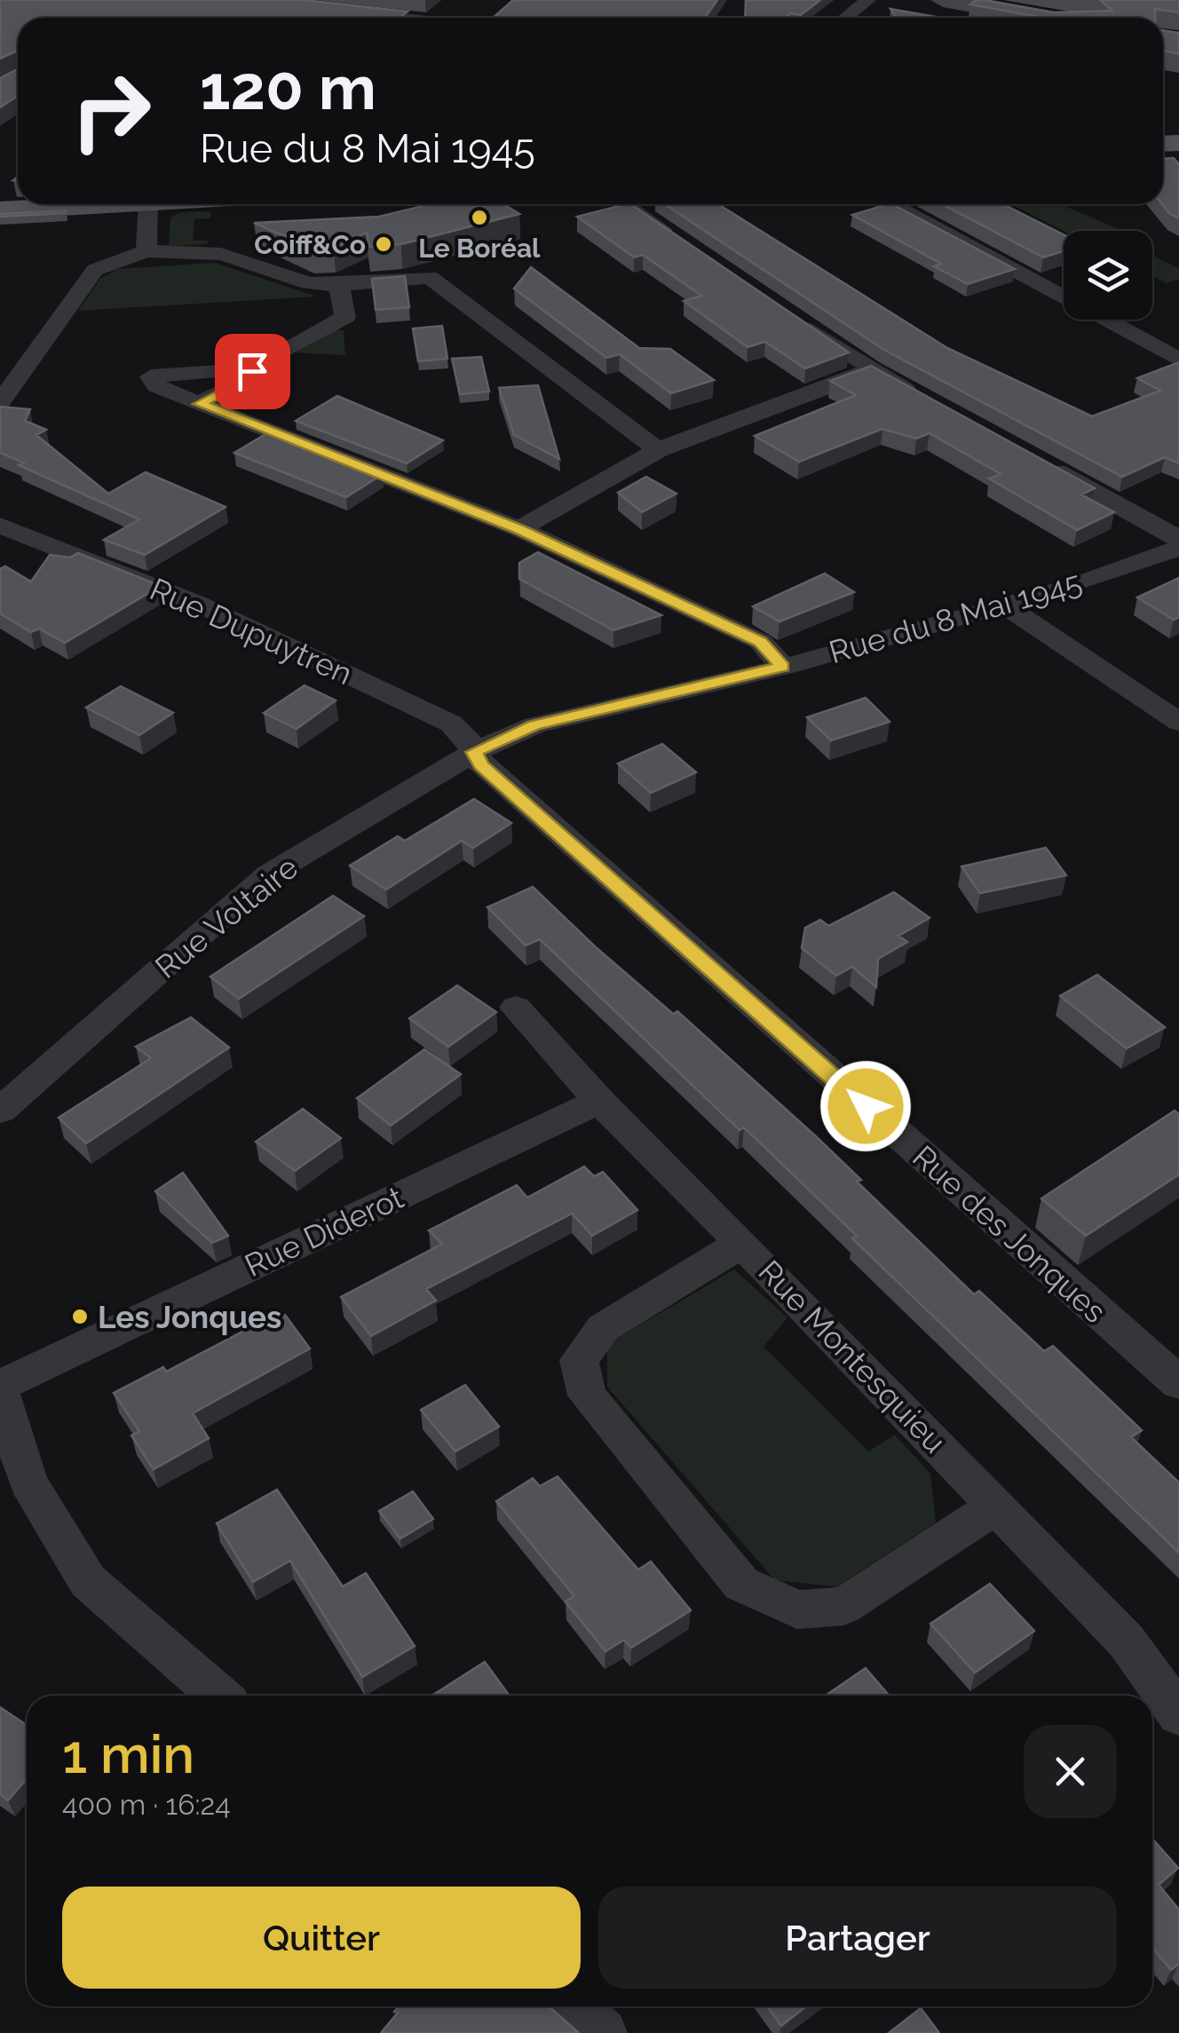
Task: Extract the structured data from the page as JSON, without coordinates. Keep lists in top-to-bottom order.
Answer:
{
  "streets": {
    "street": [
      "Rue du 8 Mai 1945",
      "Rue Dupuytren",
      "Rue Voltaire",
      "Rue Diderot",
      "Rue des Jonques",
      "Rue Montesquieu"
    ]
  },
  "crossings": [
    ["Rue du 8 Mai 1945", "Rue Voltaire"],
    ["Rue du 8 Mai 1945", "Rue des Jonques"],
    ["Rue Dupuytren", "Rue des Jonques"],
    ["Rue Voltaire", "Rue des Jonques"],
    ["Rue Diderot", "Rue Montesquieu"]
  ],
  "places": ["Le Boréal", "Coiff&Co", "Les Jonques"],
  "page": {
    "turn": ["120 m", "Rue du 8 Mai 1945"],
    "heading": ["1 min", "400 m · 16:24"],
    "buttons": ["Quitter", "Partager"]
  }
}
